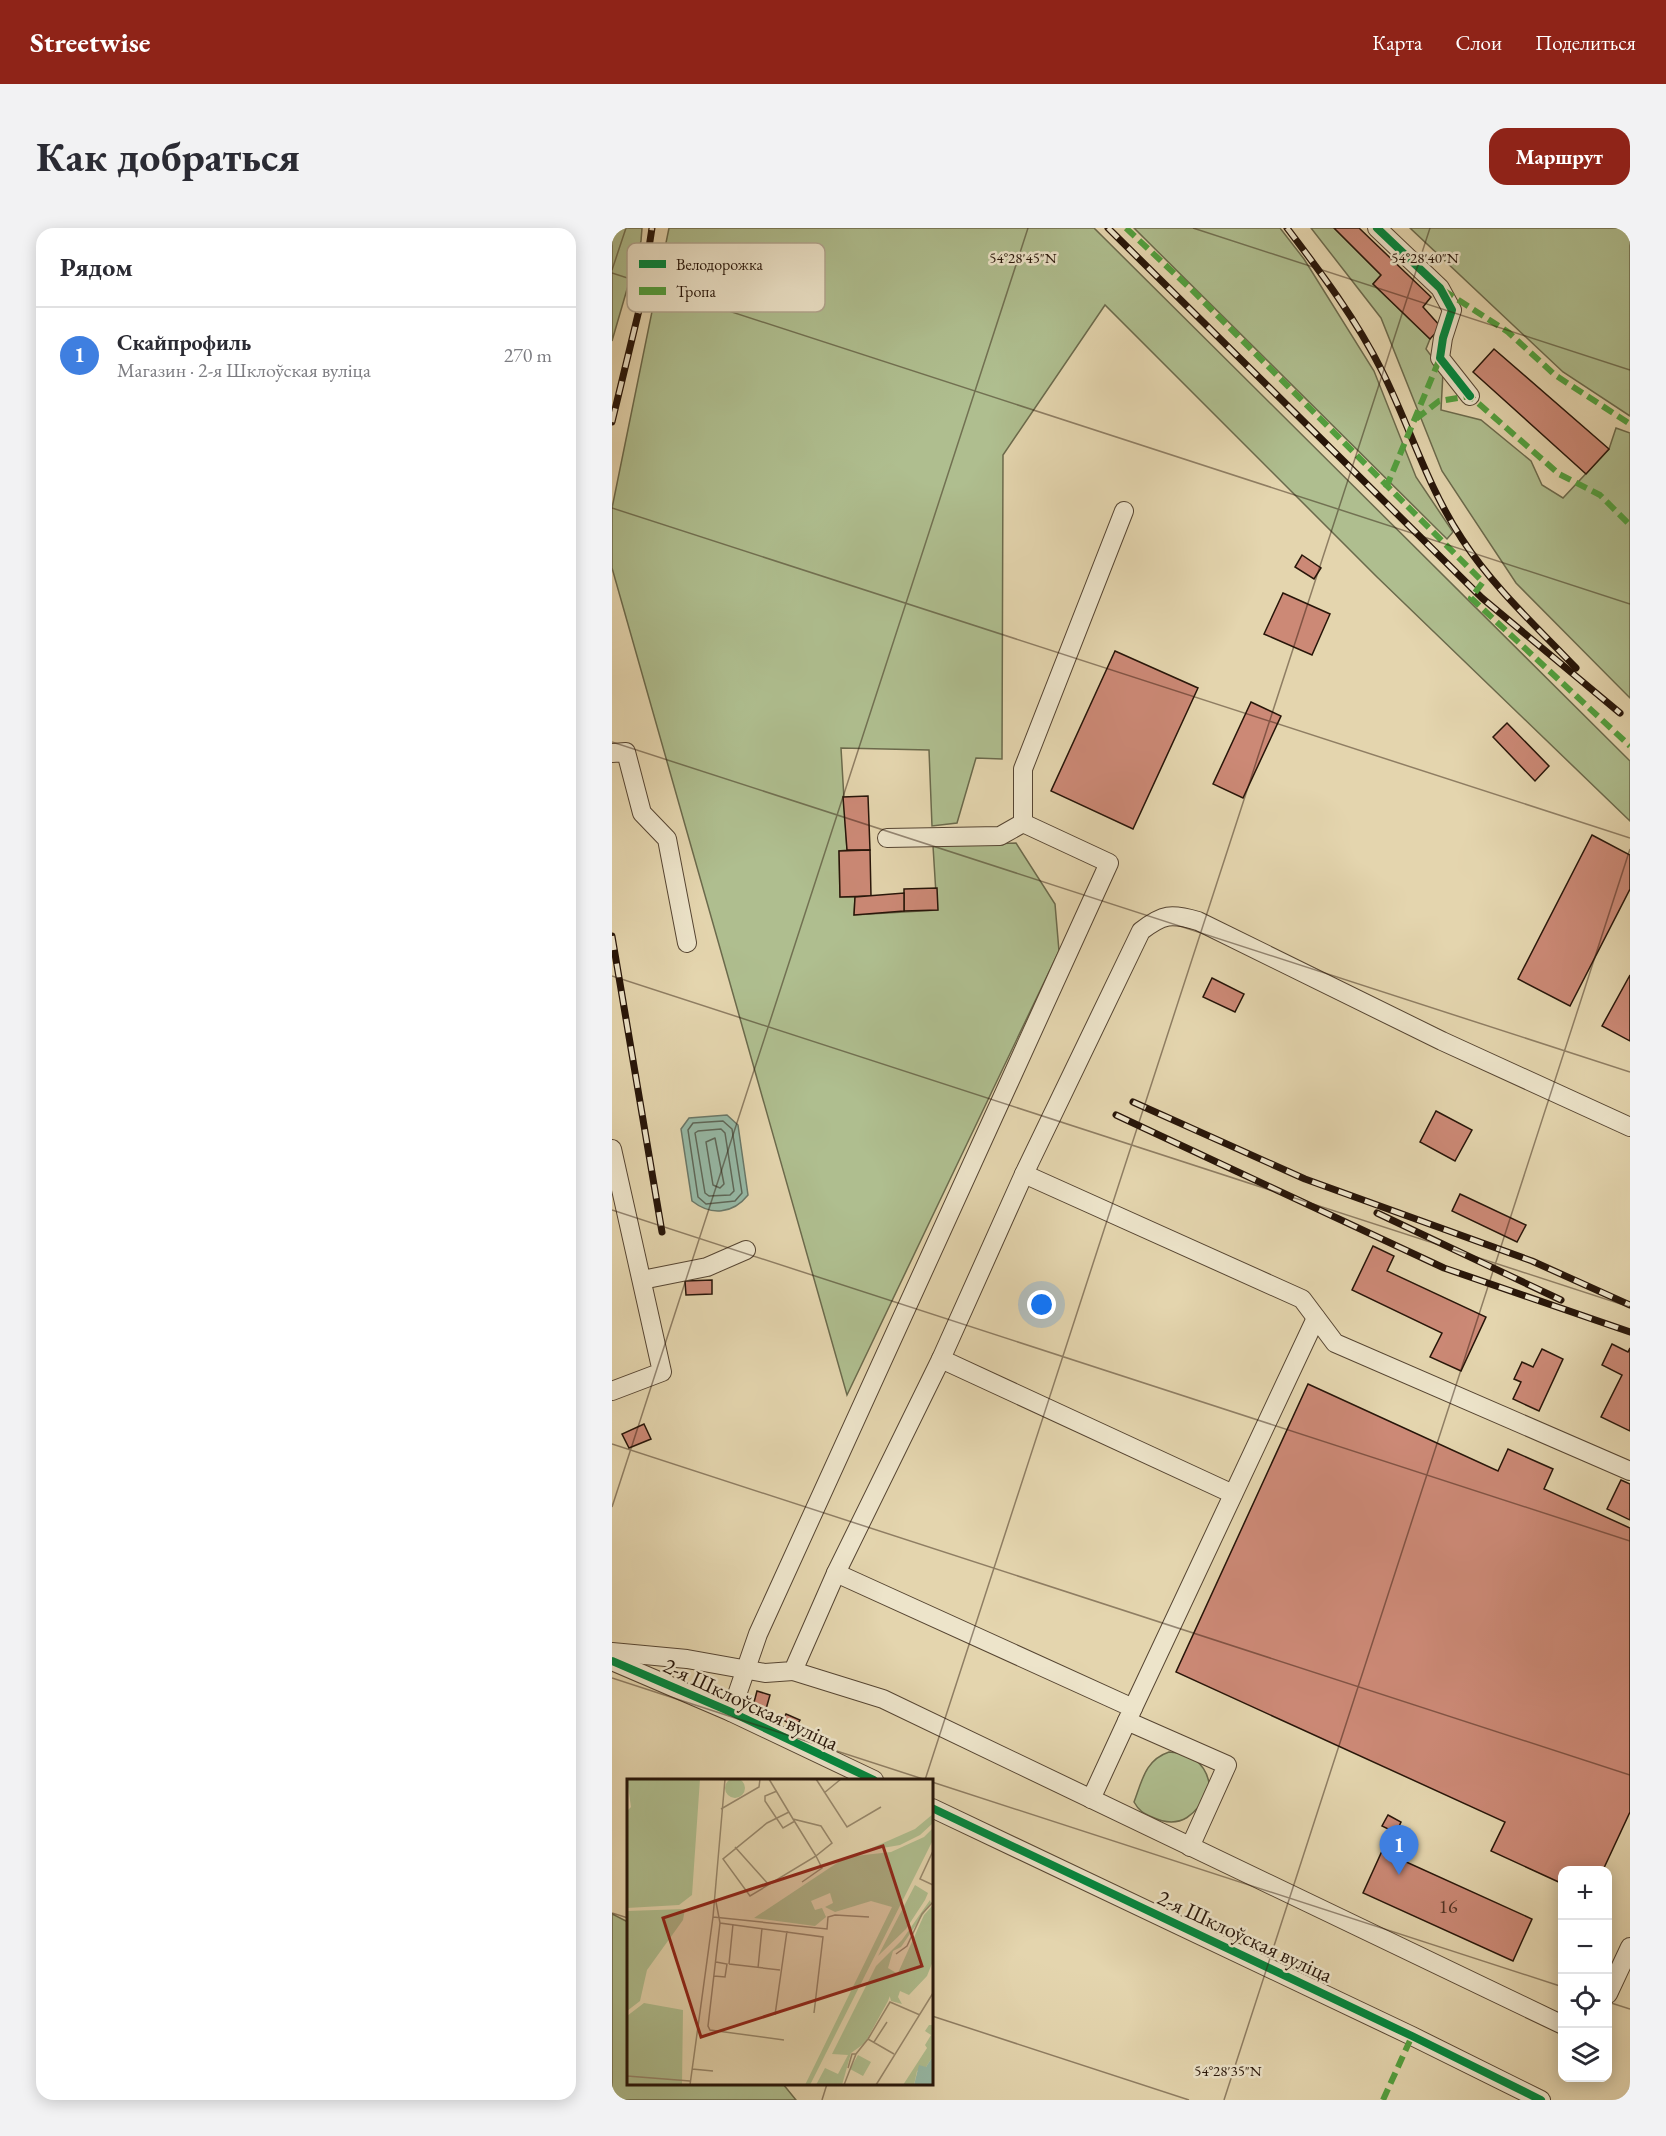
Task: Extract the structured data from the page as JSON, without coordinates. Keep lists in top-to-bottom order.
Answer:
{
  "streets": {
    "street": ["2-я Шклоўская вуліца"]
  },
  "house_numbers": ["16"],
  "legend": ["Велодорожка", "Тропа"],
  "page": {
    "header": "Streetwise",
    "nav": ["Карта", "Слои", "Поделиться"],
    "buttons": "Маршрут",
    "title": "Как добраться",
    "heading": "Рядом",
    "list": [
      {
        "mark": "1",
        "name": "Скайпрофиль",
        "note": "Магазин · 2-я Шклоўская вуліца",
        "value": "270 m"
      }
    ],
    "pins": "1",
    "map_buttons": ["+", "−"]
  },
  "coordinates": ["54°28'45\"N", "54°28'40\"N", "54°28'35\"N"]
}
